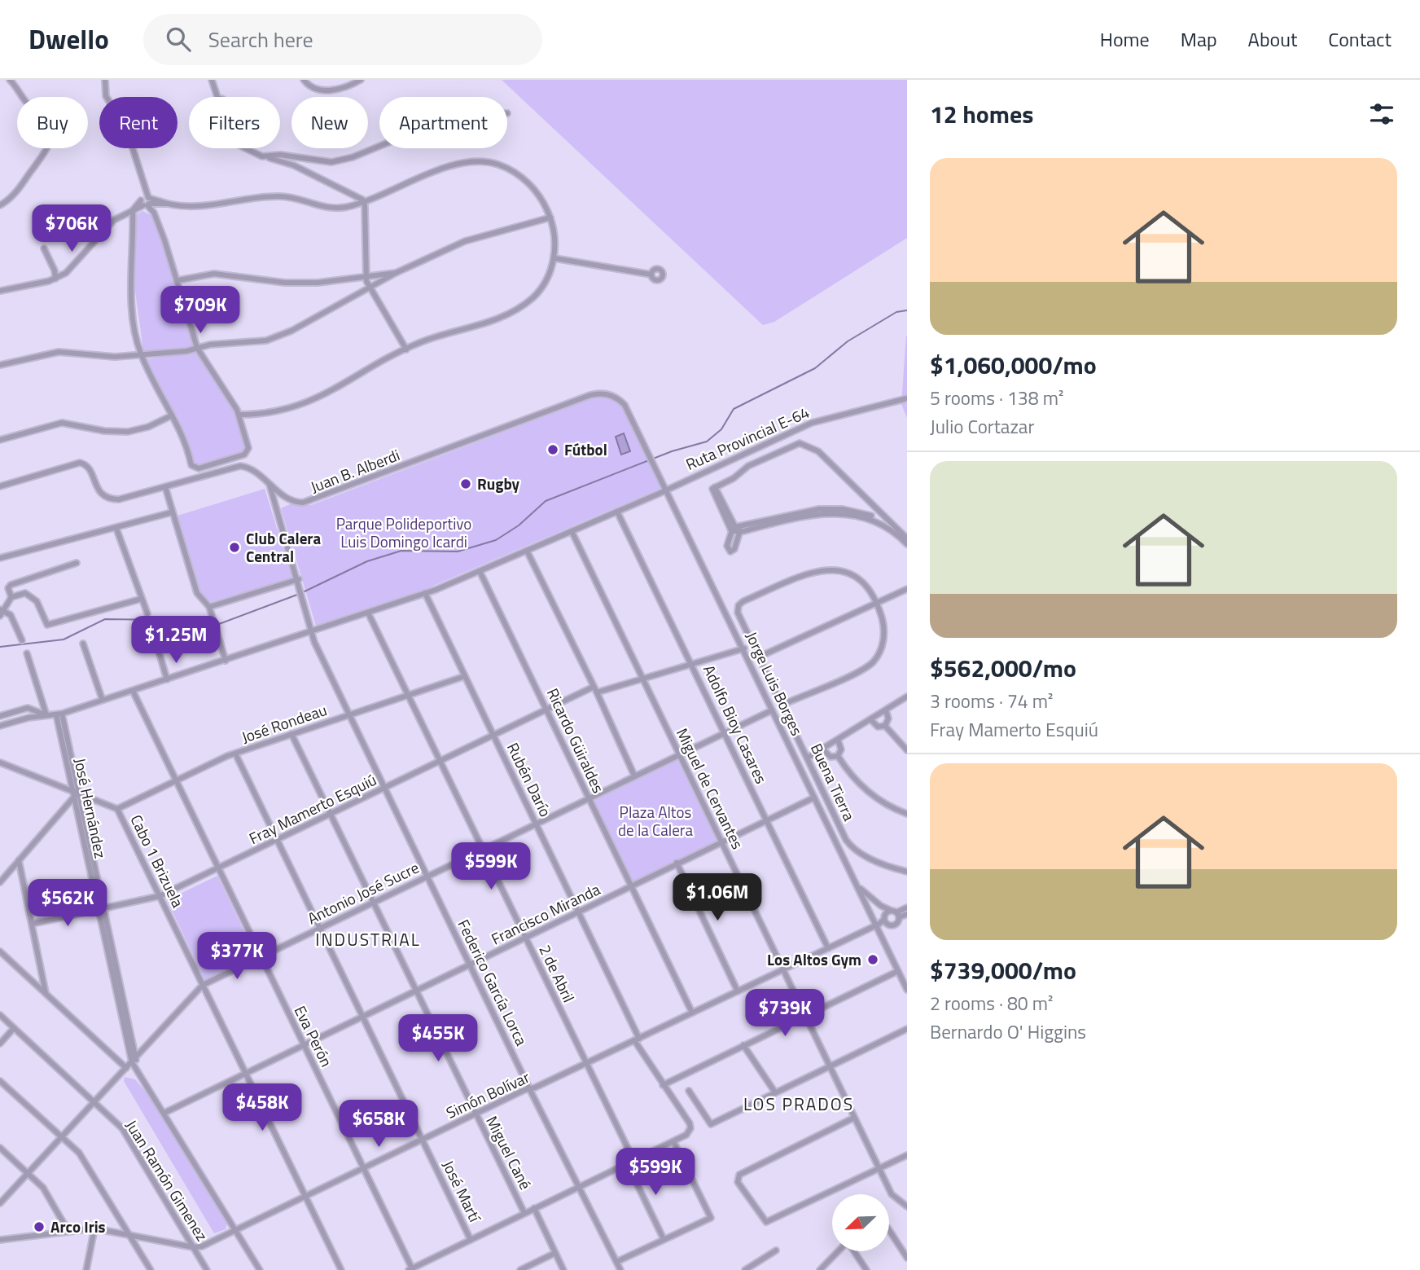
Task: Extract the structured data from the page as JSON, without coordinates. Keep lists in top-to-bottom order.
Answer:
{
  "streets": {
    "street": [
      "Ruta Provincial E-64",
      "Juan B. Alberdi",
      "Jorge Luis Borges",
      "José Rondeau",
      "Adolfo Bioy Casares",
      "Ricardo Güiraldes",
      "Rubén Darío",
      "Buena Tierra",
      "Miguel de Cervantes",
      "José Hernández",
      "Fray Mamerto Esquiú",
      "Cabo 1 Brizuela",
      "Antonio José Sucre",
      "Francisco Miranda",
      "2 de Abril",
      "Federico García Lorca",
      "Eva Perón",
      "Simón Bolívar",
      "Miguel Cané",
      "Juan Ramón Gimenez",
      "José Martí"
    ]
  },
  "crossings": [
    ["Ruta Provincial E-64", "Jorge Luis Borges"],
    ["Ruta Provincial E-64", "Adolfo Bioy Casares"],
    ["Ruta Provincial E-64", "Ricardo Güiraldes"],
    ["Ruta Provincial E-64", "Rubén Darío"],
    ["Ruta Provincial E-64", "Miguel de Cervantes"],
    ["Ruta Provincial E-64", "José Hernández"],
    ["Ruta Provincial E-64", "2 de Abril"],
    ["Ruta Provincial E-64", "Federico García Lorca"],
    ["Ruta Provincial E-64", "Eva Perón"],
    ["Juan B. Alberdi", "Jorge Luis Borges"],
    ["Juan B. Alberdi", "Federico García Lorca"],
    ["Jorge Luis Borges", "Fray Mamerto Esquiú"],
    ["Jorge Luis Borges", "Antonio José Sucre"],
    ["Jorge Luis Borges", "Francisco Miranda"],
    ["Jorge Luis Borges", "Simón Bolívar"],
    ["José Rondeau", "Rubén Darío"],
    ["José Rondeau", "Cabo 1 Brizuela"],
    ["José Rondeau", "2 de Abril"],
    ["José Rondeau", "Federico García Lorca"],
    ["José Rondeau", "Eva Perón"],
    ["José Rondeau", "Miguel Cané"],
    ["José Rondeau", "José Martí"],
    ["Adolfo Bioy Casares", "Fray Mamerto Esquiú"],
    ["Adolfo Bioy Casares", "Antonio José Sucre"],
    ["Adolfo Bioy Casares", "Francisco Miranda"],
    ["Adolfo Bioy Casares", "Simón Bolívar"],
    ["Ricardo Güiraldes", "Fray Mamerto Esquiú"],
    ["Ricardo Güiraldes", "Antonio José Sucre"],
    ["Ricardo Güiraldes", "Francisco Miranda"],
    ["Ricardo Güiraldes", "Simón Bolívar"],
    ["Rubén Darío", "Fray Mamerto Esquiú"],
    ["Rubén Darío", "Antonio José Sucre"],
    ["Rubén Darío", "Francisco Miranda"],
    ["Rubén Darío", "Simón Bolívar"],
    ["Miguel de Cervantes", "Fray Mamerto Esquiú"],
    ["Miguel de Cervantes", "Antonio José Sucre"],
    ["Miguel de Cervantes", "Francisco Miranda"],
    ["Miguel de Cervantes", "Simón Bolívar"],
    ["José Hernández", "Fray Mamerto Esquiú"],
    ["José Hernández", "Cabo 1 Brizuela"],
    ["José Hernández", "Antonio José Sucre"],
    ["José Hernández", "Francisco Miranda"],
    ["José Hernández", "Simón Bolívar"],
    ["Fray Mamerto Esquiú", "Cabo 1 Brizuela"],
    ["Fray Mamerto Esquiú", "2 de Abril"],
    ["Fray Mamerto Esquiú", "Federico García Lorca"],
    ["Fray Mamerto Esquiú", "Eva Perón"],
    ["Fray Mamerto Esquiú", "Miguel Cané"],
    ["Fray Mamerto Esquiú", "José Martí"],
    ["Cabo 1 Brizuela", "Antonio José Sucre"],
    ["Cabo 1 Brizuela", "Francisco Miranda"],
    ["Cabo 1 Brizuela", "Simón Bolívar"],
    ["Antonio José Sucre", "2 de Abril"],
    ["Antonio José Sucre", "Federico García Lorca"],
    ["Antonio José Sucre", "Eva Perón"],
    ["Antonio José Sucre", "Miguel Cané"],
    ["Antonio José Sucre", "Juan Ramón Gimenez"],
    ["Antonio José Sucre", "José Martí"],
    ["Francisco Miranda", "2 de Abril"],
    ["Francisco Miranda", "Federico García Lorca"],
    ["Francisco Miranda", "Eva Perón"],
    ["Francisco Miranda", "Miguel Cané"],
    ["Francisco Miranda", "José Martí"],
    ["2 de Abril", "Simón Bolívar"],
    ["Federico García Lorca", "Simón Bolívar"],
    ["Eva Perón", "Simón Bolívar"],
    ["Simón Bolívar", "Miguel Cané"],
    ["Simón Bolívar", "Juan Ramón Gimenez"],
    ["Simón Bolívar", "José Martí"]
  ],
  "districts": ["INDUSTRIAL", "LOS PRADOS"],
  "parks": ["Parque Polideportivo Luis Domingo Icardi", "Plaza Altos de la Calera"],
  "places": [
    "Fútbol",
    "Rugby",
    "Club Calera Central",
    "Los Altos Gym",
    "Arco Iris"
  ],
  "north": "bottom left",
  "page": {
    "header": "Dwello",
    "search": "Search here",
    "nav": [
      "Home",
      "Map",
      "About",
      "Contact"
    ],
    "heading": "12 homes",
    "chip": [
      "Buy",
      "Rent",
      "Filters",
      "New",
      "Apartment"
    ],
    "list": [
      {
        "name": "$1,060,000/mo",
        "note": "5 rooms · 138 m² · Julio Cortazar"
      },
      {
        "name": "$562,000/mo",
        "note": "3 rooms · 74 m² · Fray Mamerto Esquiú"
      },
      {
        "name": "$739,000/mo",
        "note": "2 rooms · 80 m² · Bernardo O' Higgins"
      }
    ],
    "price": [
      "$706K",
      "$709K",
      "$1.25M",
      "$599K",
      "$1.06M",
      "$562K",
      "$377K",
      "$739K",
      "$455K",
      "$458K",
      "$658K",
      "$599K"
    ]
  }
}
